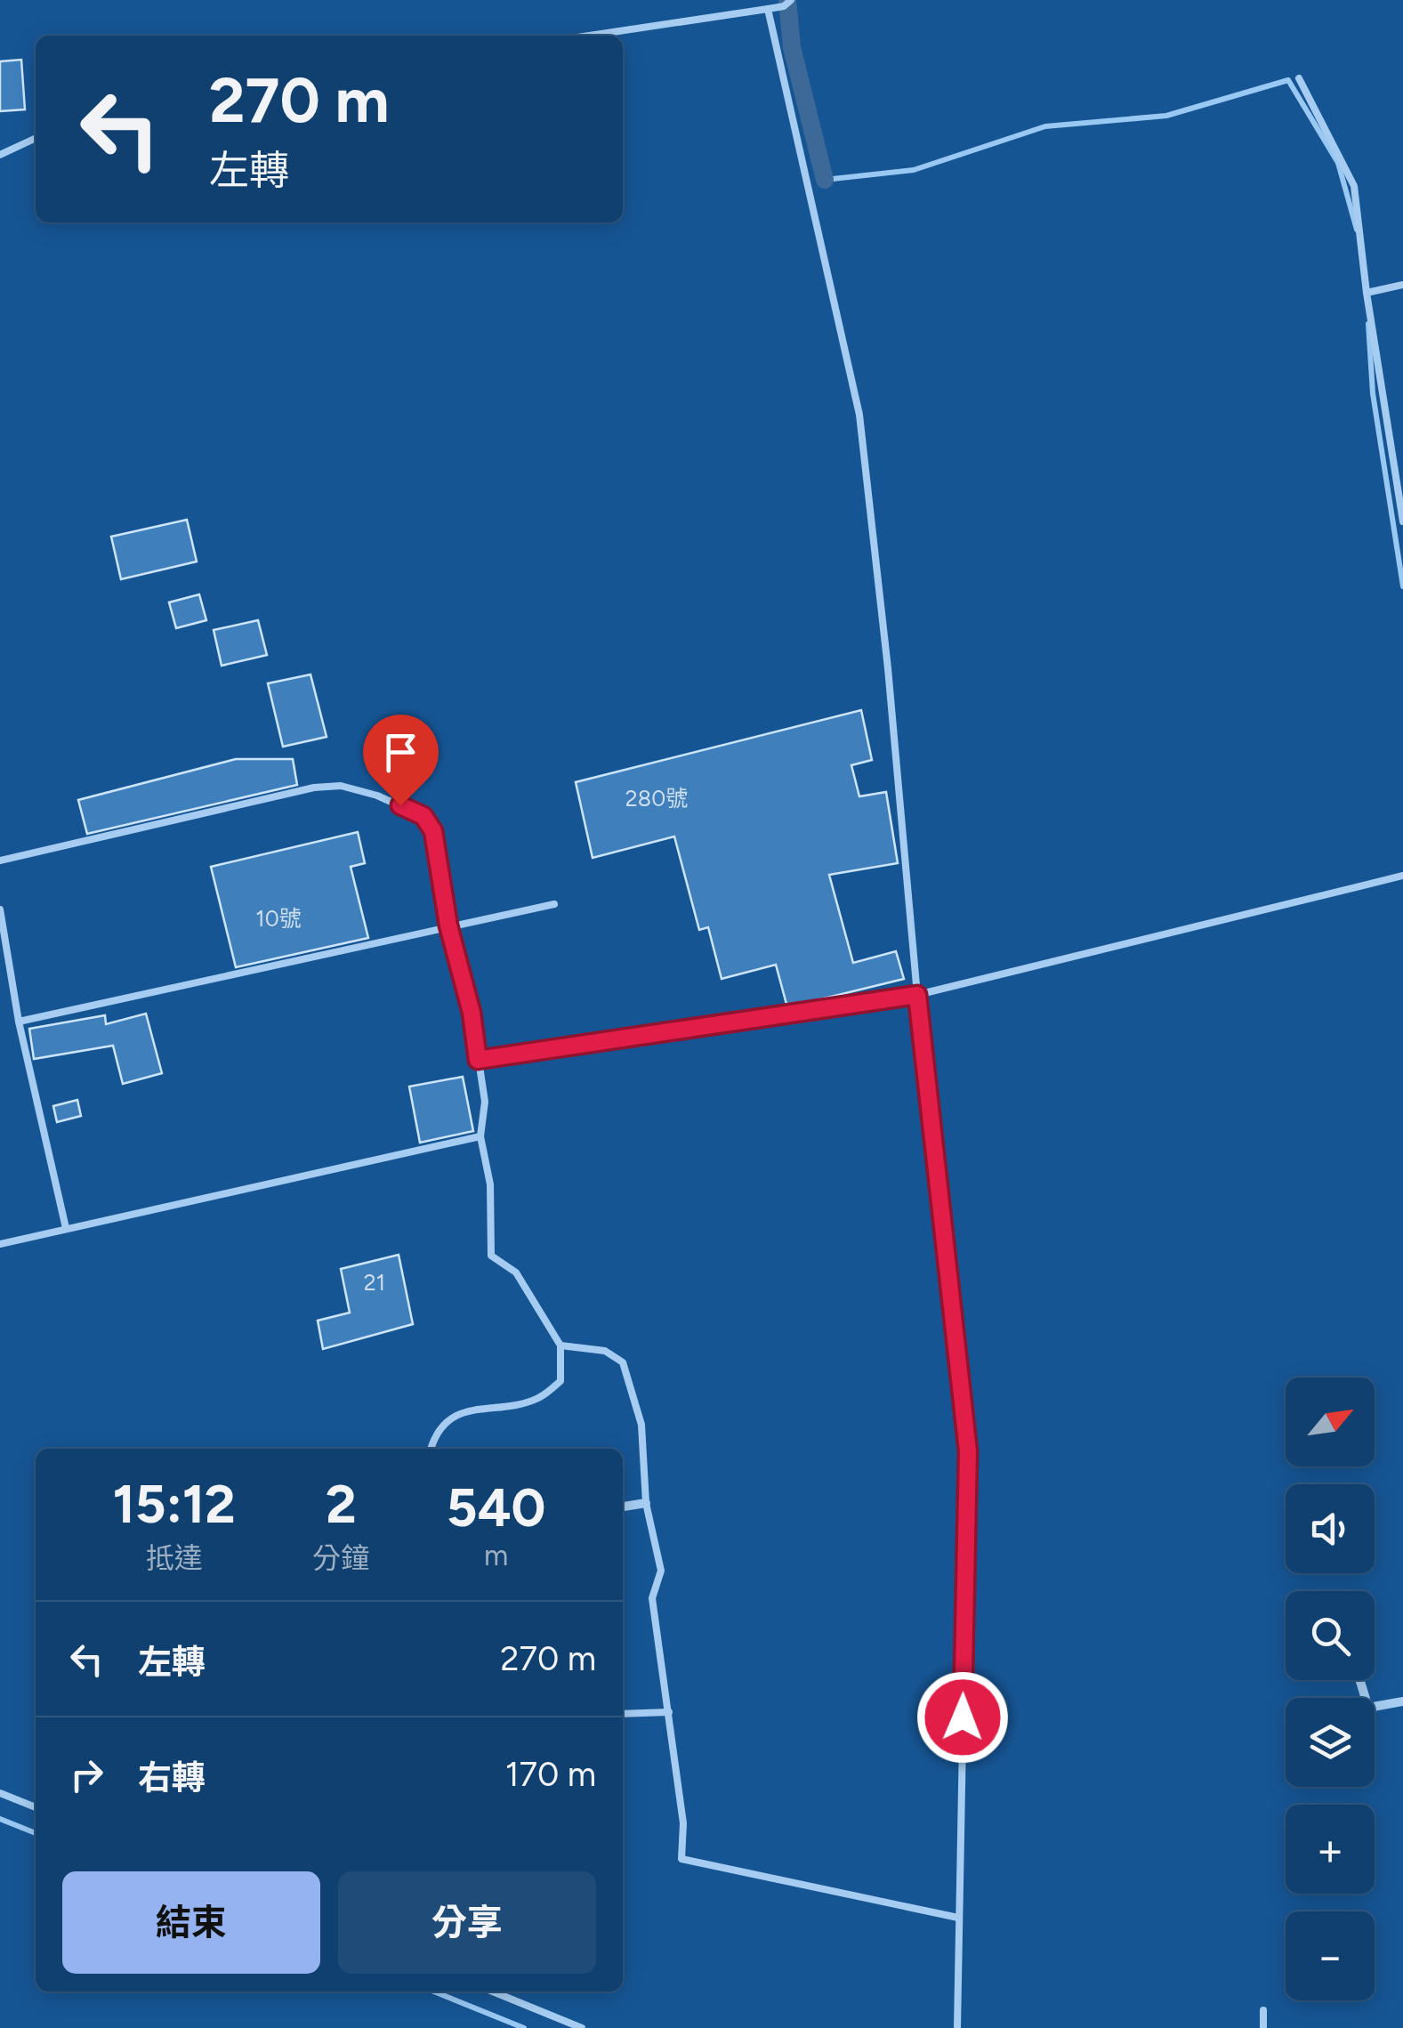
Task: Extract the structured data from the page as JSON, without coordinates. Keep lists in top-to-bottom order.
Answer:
{
  "house_numbers": ["280號", "10號", "21"],
  "north": "top right",
  "page": {
    "turn": ["270 m", "左轉"],
    "map_buttons": ["+", "−"],
    "eta": [
      "15:12",
      "抵達",
      "2",
      "分鐘",
      "540",
      "m"
    ],
    "list": [
      {
        "name": "左轉",
        "value": "270 m"
      },
      {
        "name": "右轉",
        "value": "170 m"
      }
    ],
    "buttons": ["結束", "分享"]
  }
}
